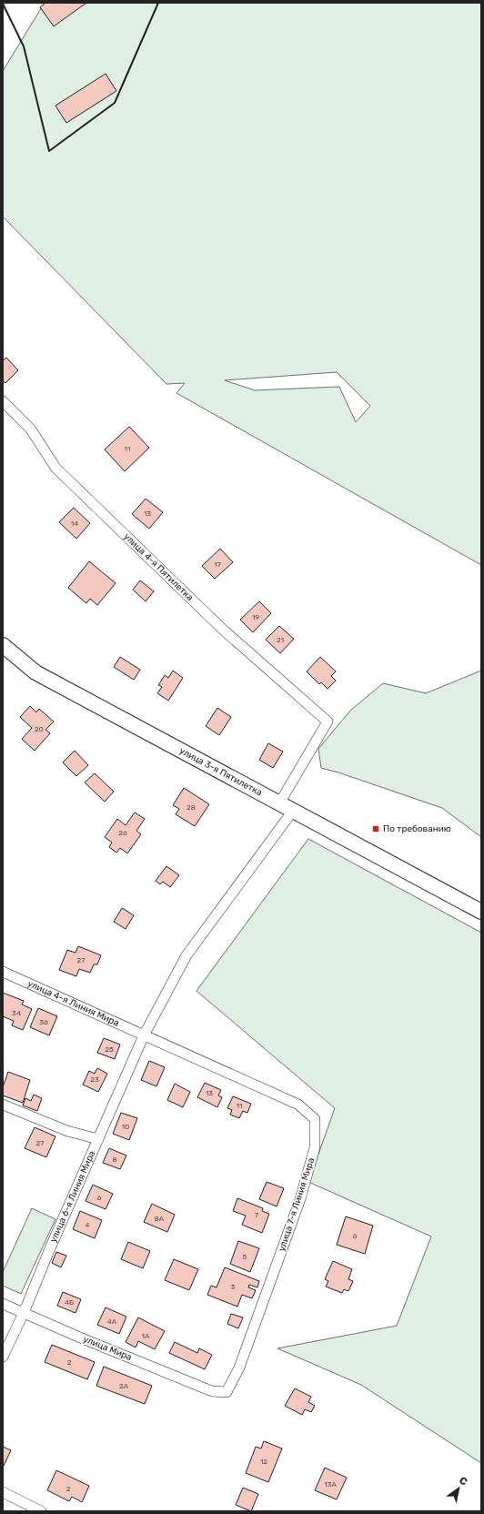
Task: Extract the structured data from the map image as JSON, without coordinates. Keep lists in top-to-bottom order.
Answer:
{
  "streets": {
    "main road": ["улица 3-я Пятилетка"],
    "street": [
      "улица 4-я Пятилетка",
      "улица 4-я Линия Мира",
      "улица 6-я Линия Мира",
      "улица 7-я Линия Мира",
      "улица Мира"
    ]
  },
  "crossings": [
    ["улица 4-я Пятилетка", "улица 3-я Пятилетка"],
    ["улица 3-я Пятилетка", "улица 6-я Линия Мира"],
    ["улица 4-я Линия Мира", "улица 6-я Линия Мира"],
    ["улица 4-я Линия Мира", "улица 7-я Линия Мира"],
    ["улица 6-я Линия Мира", "улица 7-я Линия Мира"],
    ["улица 6-я Линия Мира", "улица Мира"],
    ["улица 7-я Линия Мира", "улица Мира"]
  ],
  "places": {
    "transit": ["По требованию"]
  },
  "house_numbers": [
    "11",
    "13",
    "14",
    "17",
    "19",
    "21",
    "20",
    "28",
    "26",
    "27",
    "34",
    "36",
    "25",
    "23",
    "13",
    "11",
    "10",
    "27",
    "8",
    "6",
    "7",
    "8А",
    "4",
    "6",
    "5",
    "3",
    "4Б",
    "4А",
    "1А",
    "2",
    "2А",
    "12",
    "13А",
    "2"
  ],
  "north": "top right"
}
